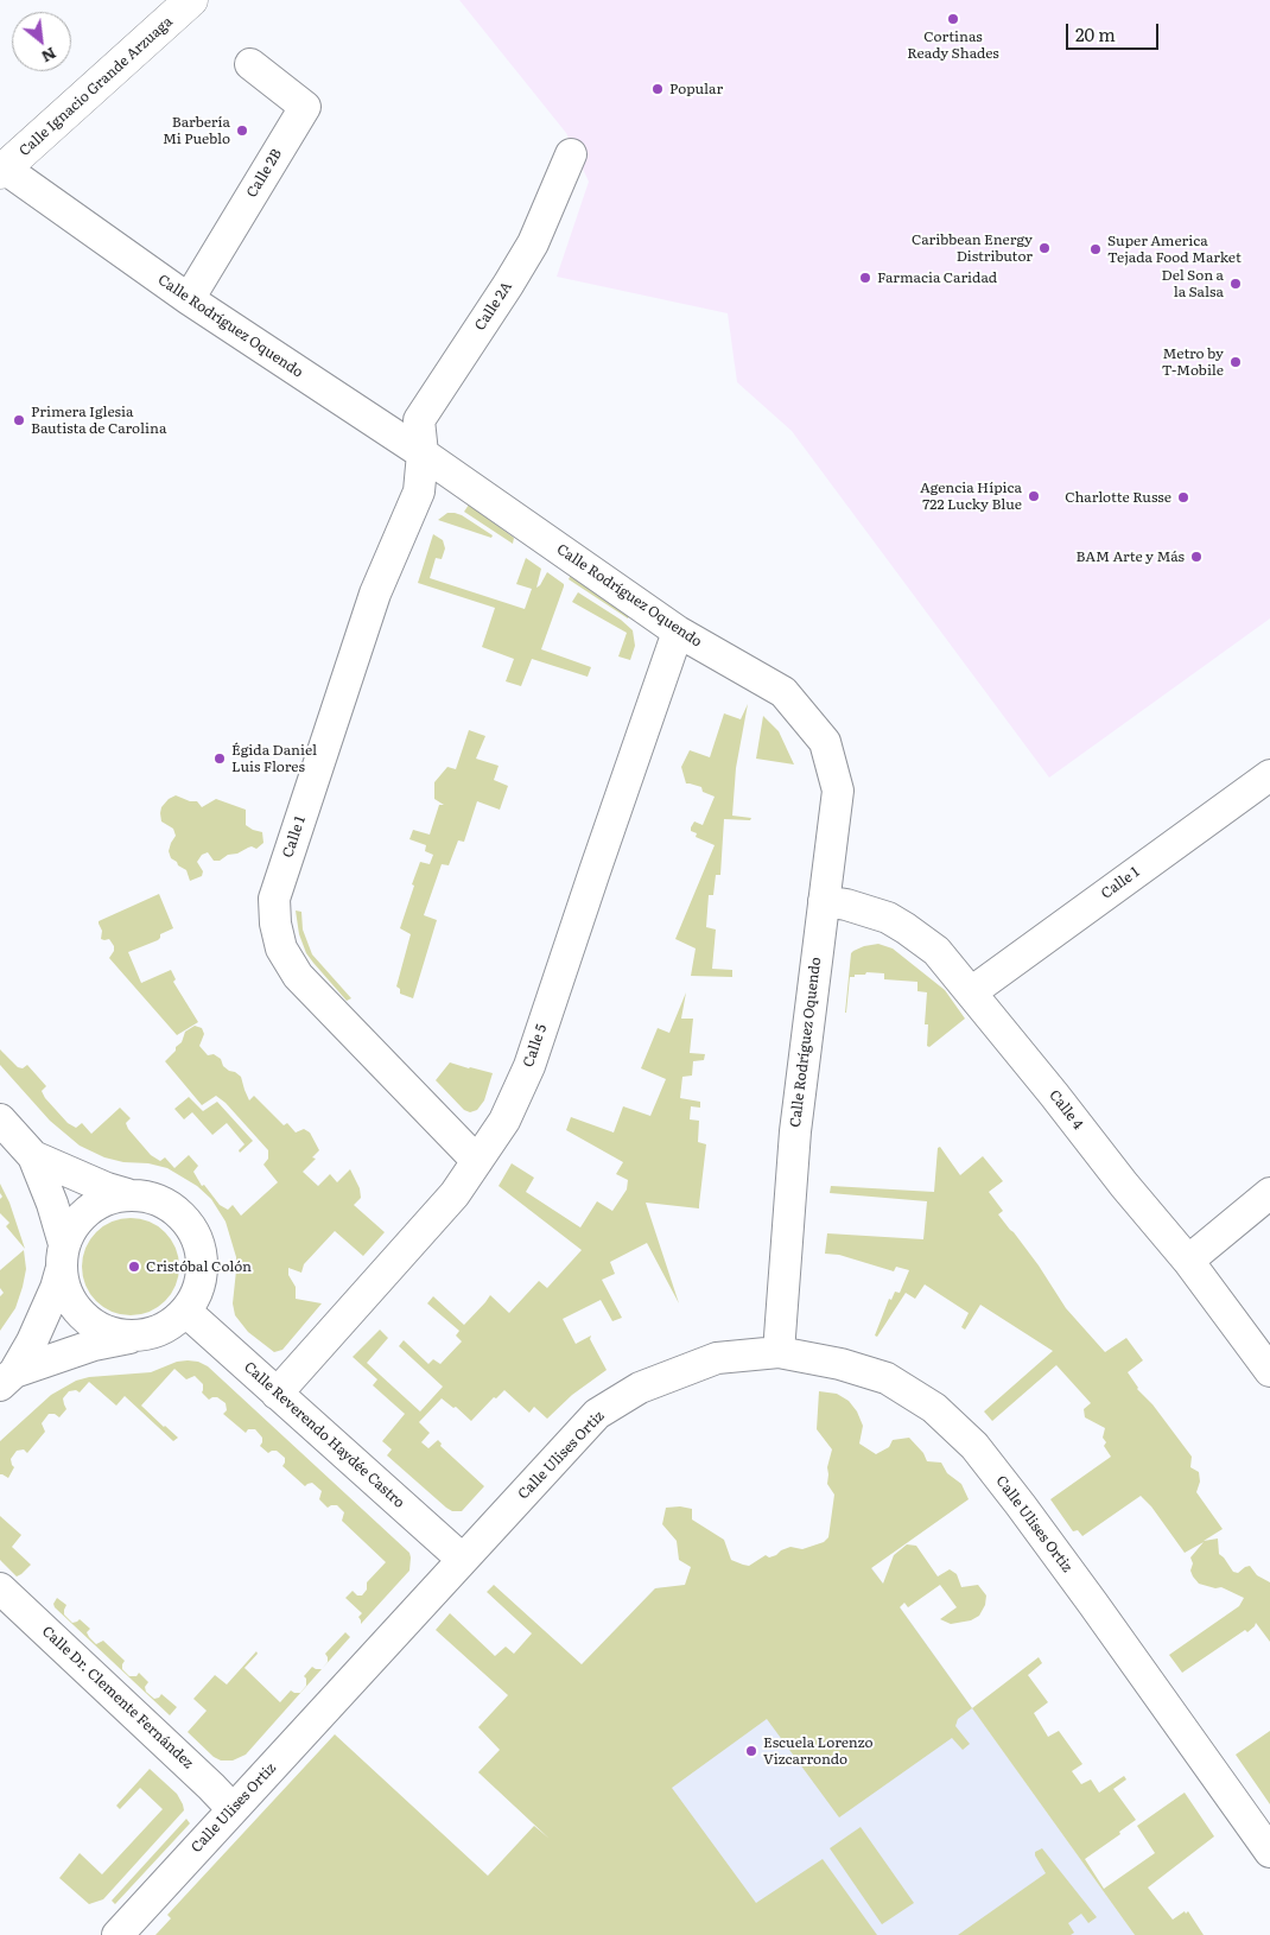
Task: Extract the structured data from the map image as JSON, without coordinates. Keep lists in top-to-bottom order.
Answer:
{
  "streets": {
    "street": [
      "Calle Ignacio Grande Arzuaga",
      "Calle 2B",
      "Calle 2A",
      "Calle Rodríguez Oquendo",
      "Calle 1",
      "Calle 5",
      "Calle 4",
      "Calle Reverendo Haydée Castro",
      "Calle Ulises Ortiz",
      "Calle Dr. Clemente Fernández"
    ]
  },
  "crossings": [
    ["Calle Ignacio Grande Arzuaga", "Calle Rodríguez Oquendo"],
    ["Calle 2B", "Calle Rodríguez Oquendo"],
    ["Calle 2A", "Calle Rodríguez Oquendo"],
    ["Calle 2A", "Calle 1"],
    ["Calle Rodríguez Oquendo", "Calle 1"],
    ["Calle Rodríguez Oquendo", "Calle 5"],
    ["Calle Rodríguez Oquendo", "Calle 4"],
    ["Calle Rodríguez Oquendo", "Calle Ulises Ortiz"],
    ["Calle 1", "Calle 5"],
    ["Calle 1", "Calle 4"],
    ["Calle 5", "Calle Reverendo Haydée Castro"],
    ["Calle Reverendo Haydée Castro", "Calle Ulises Ortiz"],
    ["Calle Ulises Ortiz", "Calle Dr. Clemente Fernández"]
  ],
  "places": [
    "Cortinas Ready Shades",
    "Popular",
    "Barbería Mi Pueblo",
    "Caribbean Energy Distributor",
    "Super America Tejada Food Market",
    "Farmacia Caridad",
    "Del Son a la Salsa",
    "Metro by T-Mobile",
    "Primera Iglesia Bautista de Carolina",
    "Agencia Hípica 722 Lucky Blue",
    "Charlotte Russe",
    "BAM Arte y Más",
    "Égida Daniel Luis Flores",
    "Cristóbal Colón",
    "Escuela Lorenzo Vizcarrondo"
  ],
  "scale_bar": "20 m",
  "north": "bottom right"
}
